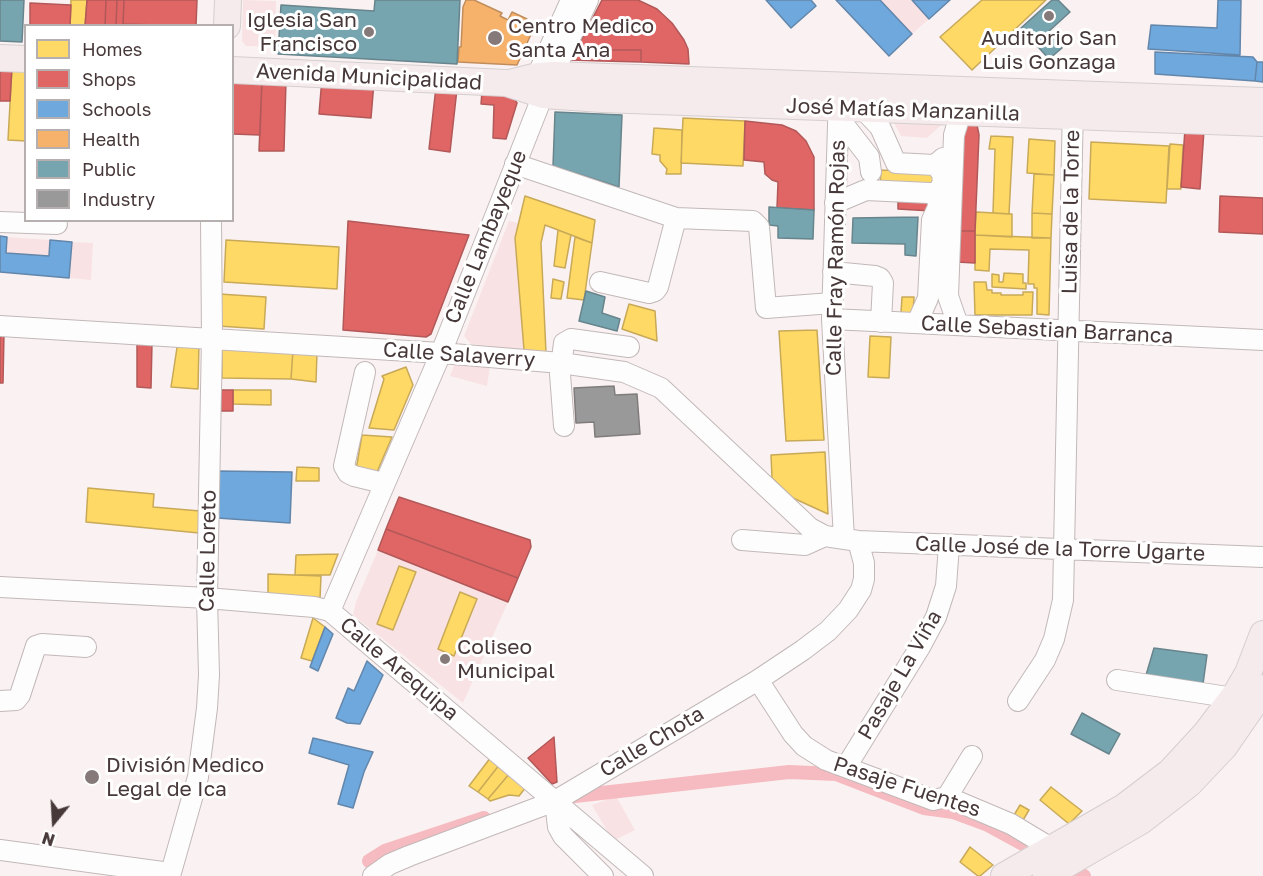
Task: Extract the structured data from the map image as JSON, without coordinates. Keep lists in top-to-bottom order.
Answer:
{
  "streets": {
    "main road": ["Avenida Municipalidad", "José Matías Manzanilla"],
    "street": [
      "Luisa de la Torre",
      "Calle Lambayeque",
      "Calle Fray Ramón Rojas",
      "Calle Sebastian Barranca",
      "Calle Salaverry",
      "Calle José de la Torre Ugarte",
      "Calle Loreto",
      "Calle Arequipa",
      "Pasaje La Viña",
      "Calle Chota",
      "Pasaje Fuentes"
    ]
  },
  "crossings": [
    ["Avenida Municipalidad", "José Matías Manzanilla"],
    ["Avenida Municipalidad", "Calle Lambayeque"],
    ["José Matías Manzanilla", "Luisa de la Torre"],
    ["José Matías Manzanilla", "Calle Lambayeque"],
    ["José Matías Manzanilla", "Calle Fray Ramón Rojas"],
    ["Luisa de la Torre", "Calle Sebastian Barranca"],
    ["Luisa de la Torre", "Calle José de la Torre Ugarte"],
    ["Calle Lambayeque", "Calle Salaverry"],
    ["Calle Lambayeque", "Calle Arequipa"],
    ["Calle Fray Ramón Rojas", "Calle Sebastian Barranca"],
    ["Calle Fray Ramón Rojas", "Calle Salaverry"],
    ["Calle Fray Ramón Rojas", "Calle José de la Torre Ugarte"],
    ["Calle Fray Ramón Rojas", "Calle Chota"],
    ["Calle Salaverry", "Calle José de la Torre Ugarte"],
    ["Calle Salaverry", "Calle Loreto"],
    ["Calle Salaverry", "Calle Chota"],
    ["Calle José de la Torre Ugarte", "Pasaje La Viña"],
    ["Calle José de la Torre Ugarte", "Calle Chota"],
    ["Calle Loreto", "Calle Arequipa"],
    ["Calle Arequipa", "Calle Chota"],
    ["Pasaje La Viña", "Pasaje Fuentes"],
    ["Calle Chota", "Pasaje Fuentes"]
  ],
  "places": [
    "Auditorio San Luis Gonzaga",
    "Iglesia San Francisco",
    "Centro Medico Santa Ana",
    "Coliseo Municipal",
    "División Medico Legal de Ica"
  ],
  "legend": [
    "Homes",
    "Shops",
    "Schools",
    "Health",
    "Public",
    "Industry"
  ],
  "north": "bottom"
}
